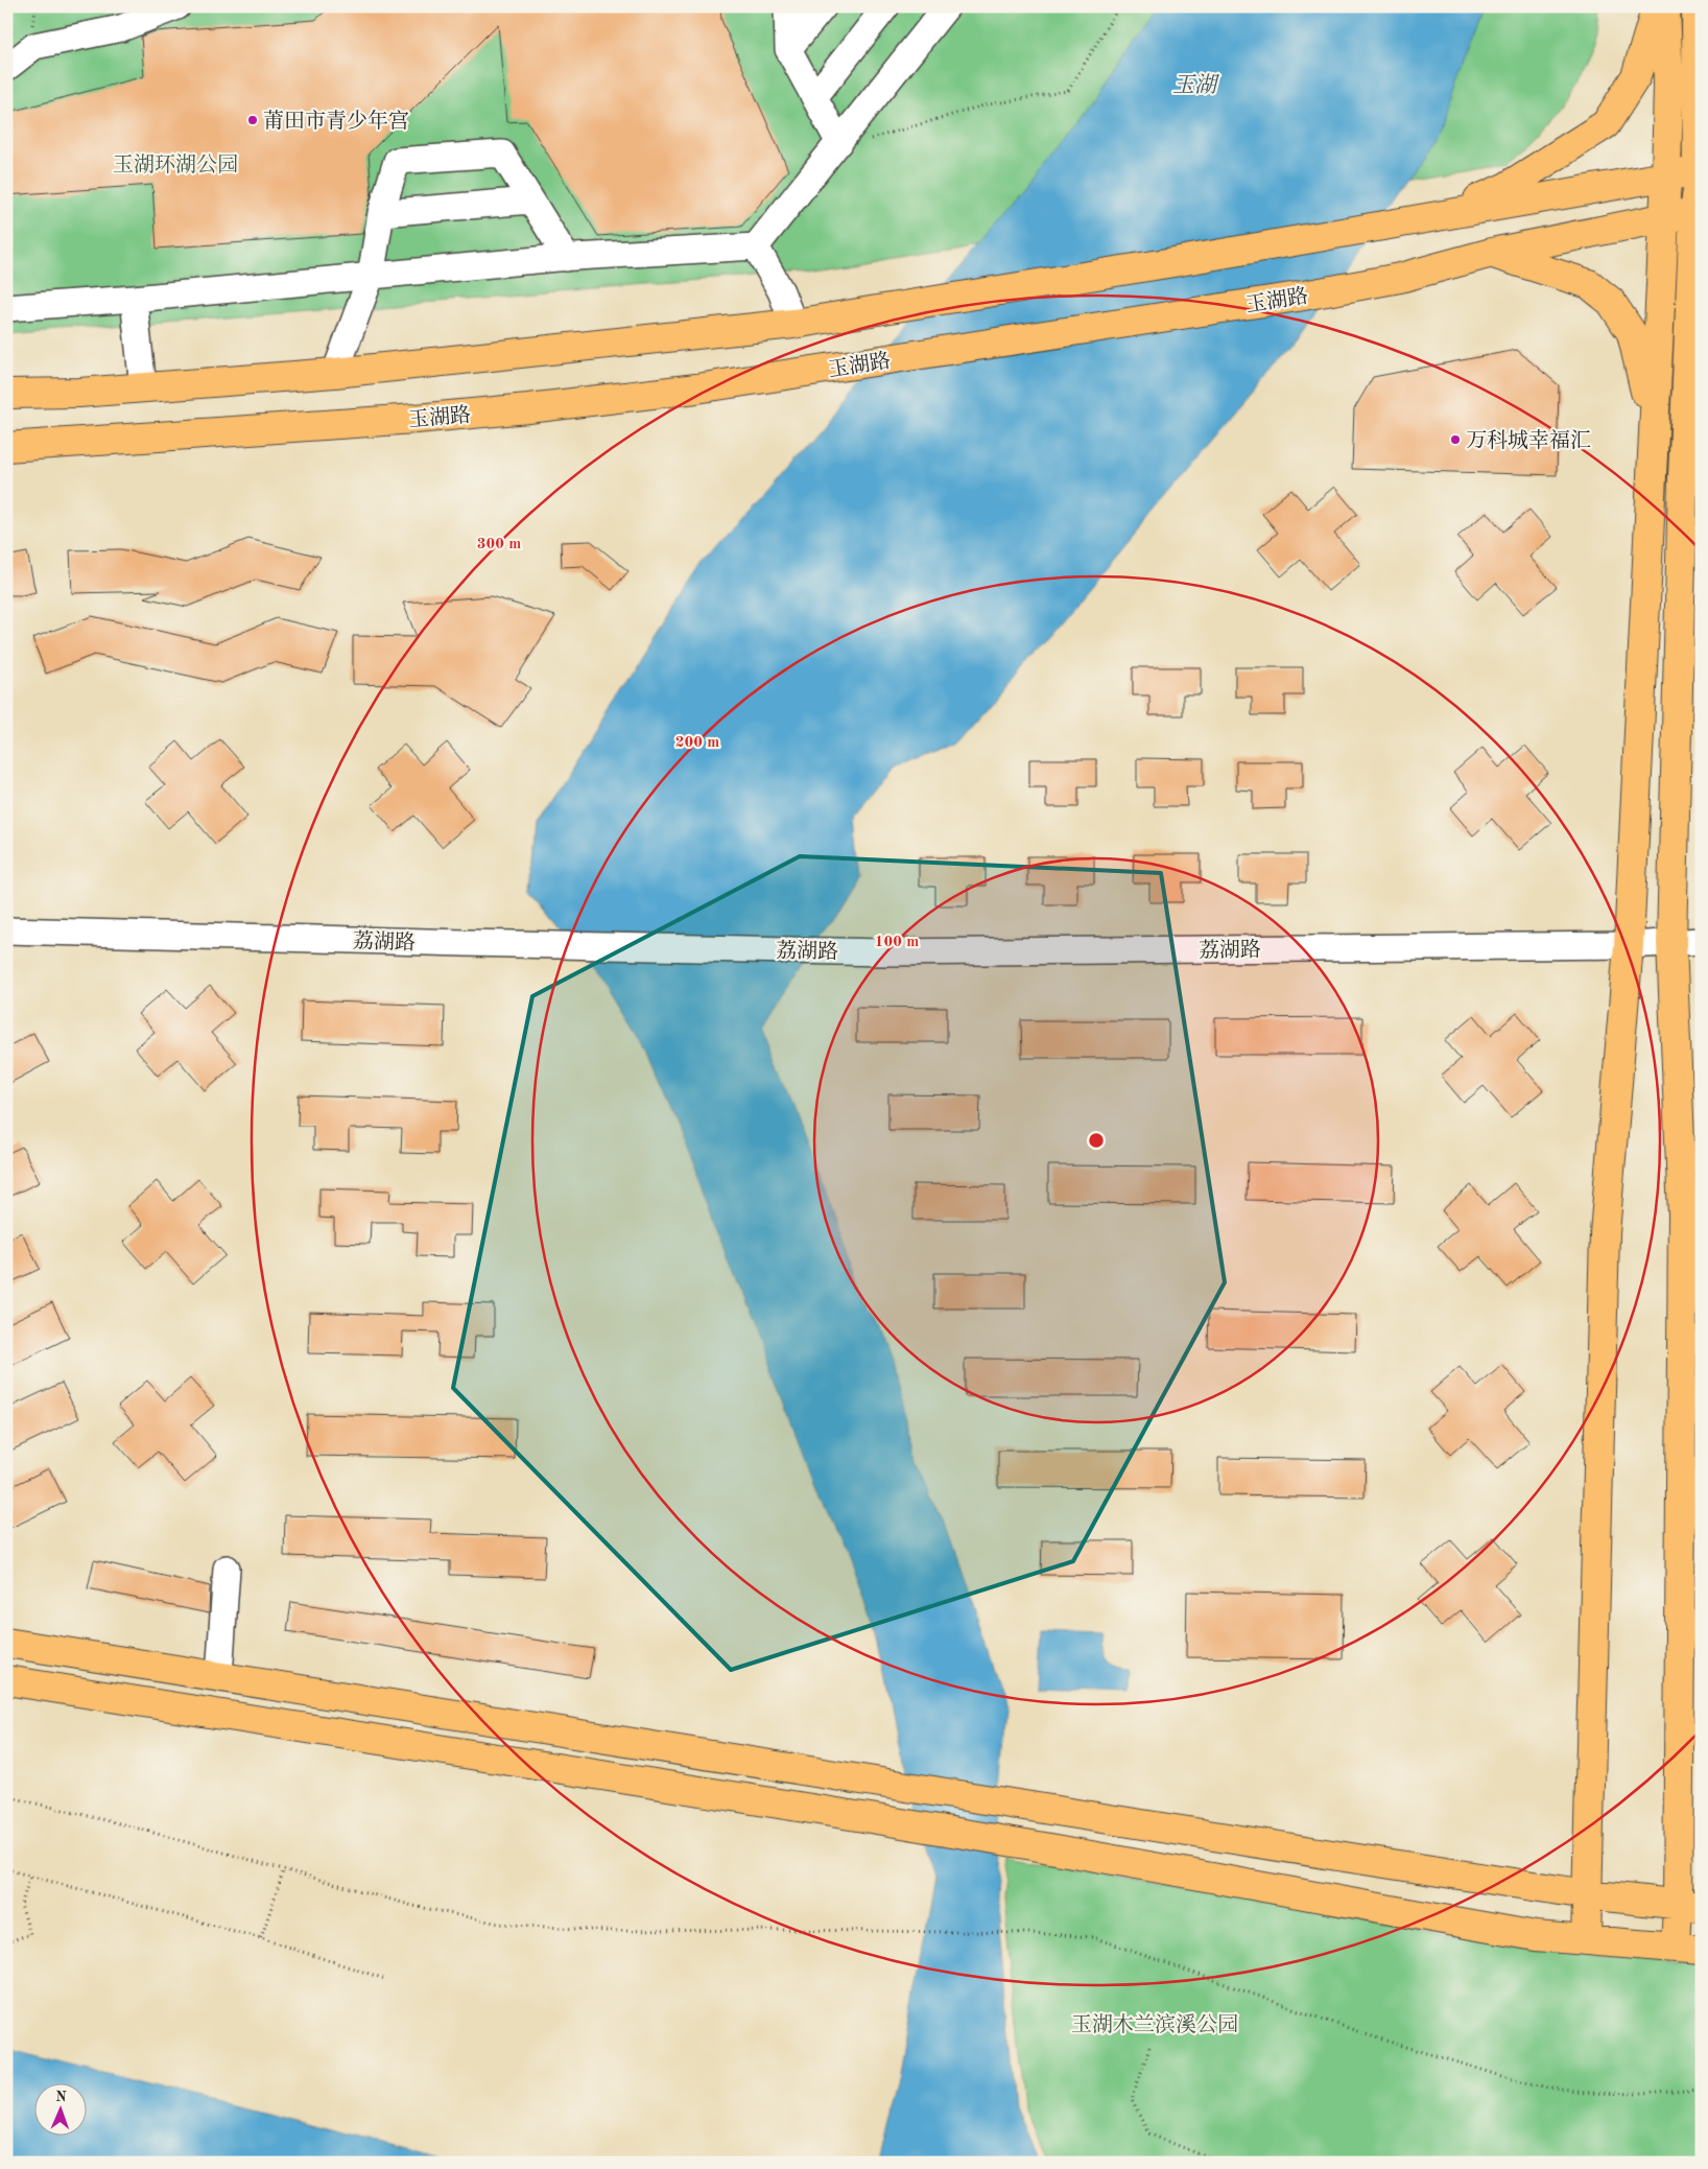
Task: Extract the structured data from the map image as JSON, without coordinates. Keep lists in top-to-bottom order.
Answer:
{
  "streets": {
    "main road": ["玉湖路"],
    "street": ["荔湖路"]
  },
  "water": ["玉湖"],
  "parks": ["玉湖环湖公园", "玉湖木兰滨溪公园"],
  "places": ["莆田市青少年宫", "万科城幸福汇"],
  "north": "top",
  "rings": ["300 m", "200 m", "100 m"]
}
